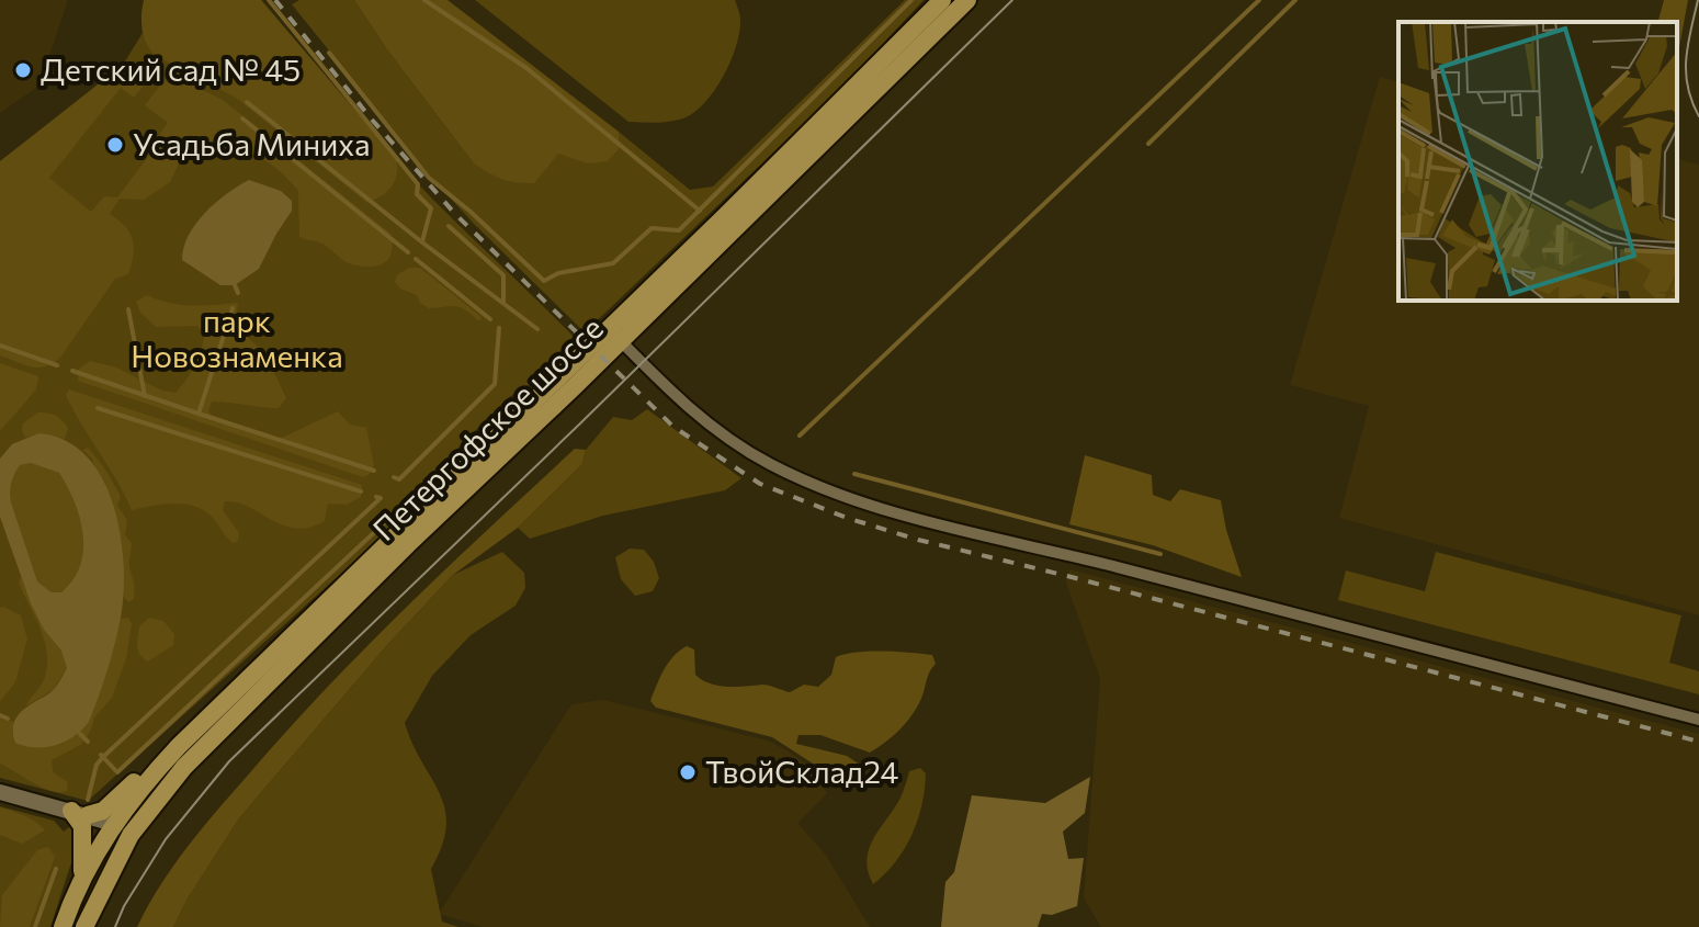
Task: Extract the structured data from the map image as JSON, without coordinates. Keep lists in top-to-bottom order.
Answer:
{
  "streets": {
    "main road": ["Петергофское шоссе"]
  },
  "parks": ["парк Новознаменка"],
  "places": ["Детский сад № 45", "Усадьба Миниха", "ТвойСклад24"]
}
